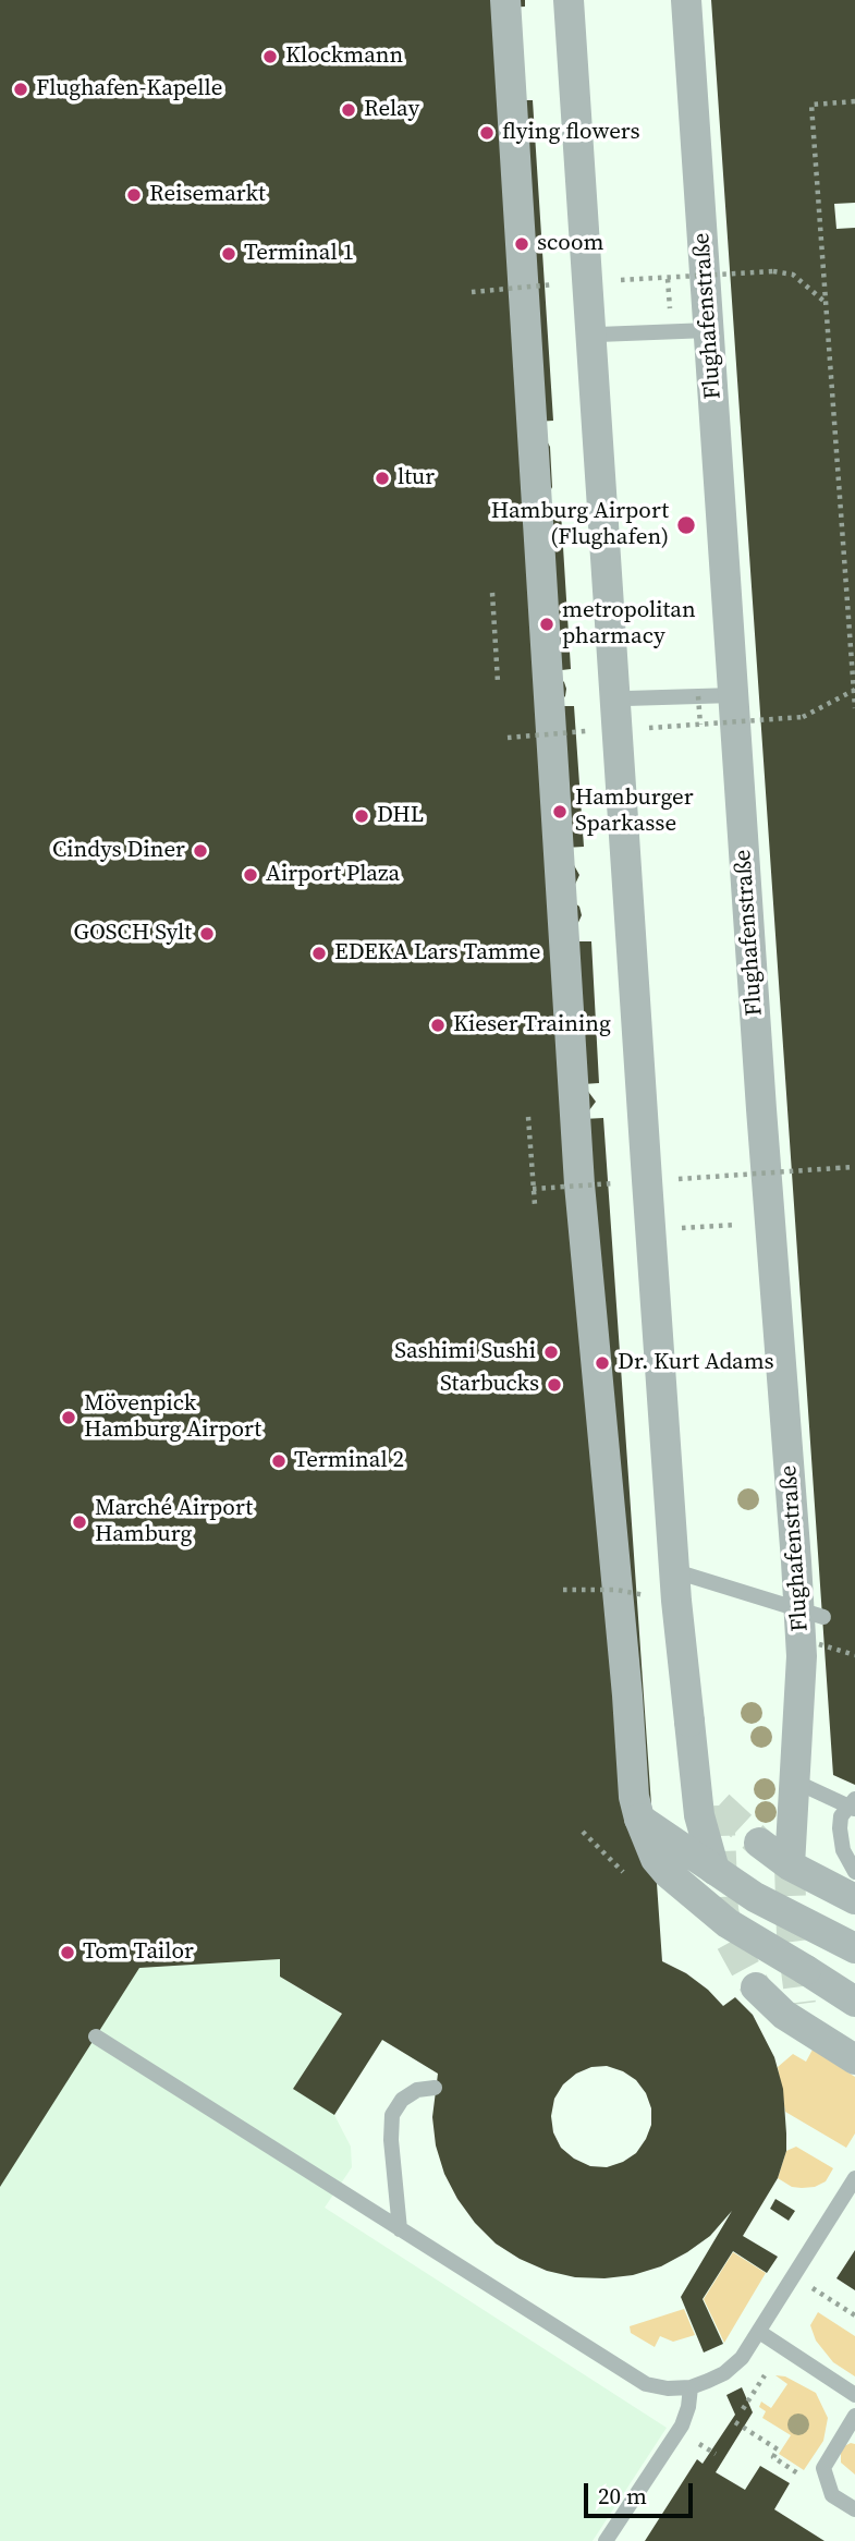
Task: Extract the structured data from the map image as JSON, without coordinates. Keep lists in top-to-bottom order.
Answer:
{
  "streets": {
    "street": ["Flughafenstraße"]
  },
  "places": [
    "Klockmann",
    "Flughafen-Kapelle",
    "Relay",
    "flying flowers",
    "Reisemarkt",
    "scoom",
    "Terminal 1",
    "ltur",
    "Hamburg Airport (Flughafen)",
    "metropolitan pharmacy",
    "Hamburger Sparkasse",
    "DHL",
    "Cindys Diner",
    "Airport Plaza",
    "GOSCH Sylt",
    "EDEKA Lars Tamme",
    "Kieser Training",
    "Sashimi Sushi",
    "Dr. Kurt Adams",
    "Starbucks",
    "Mövenpick Hamburg Airport",
    "Terminal 2",
    "Marché Airport Hamburg",
    "Tom Tailor"
  ],
  "scale_bar": "20 m"
}
